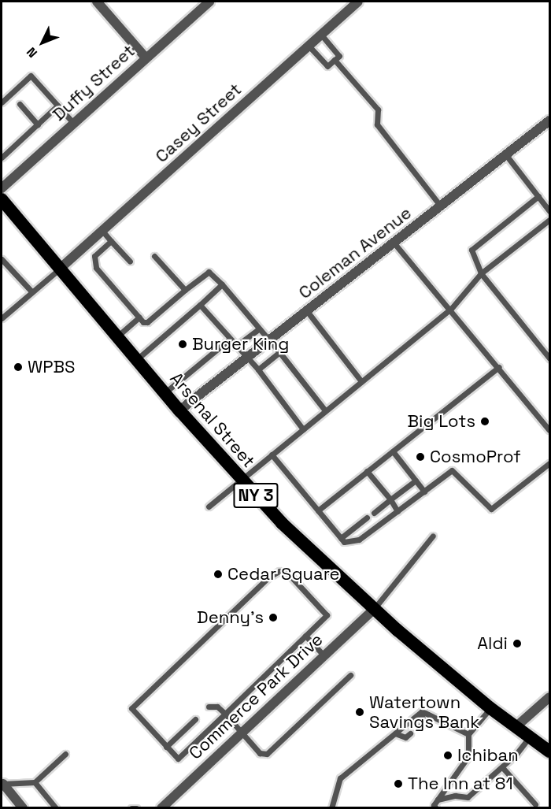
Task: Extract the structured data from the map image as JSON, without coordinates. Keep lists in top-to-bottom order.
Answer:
{
  "streets": {
    "highway": ["Arsenal Street", "NY 3"],
    "street": [
      "Duffy Street",
      "Casey Street",
      "Coleman Avenue",
      "Commerce Park Drive"
    ]
  },
  "crossings": [
    ["Casey Street", "Arsenal Street"],
    ["Coleman Avenue", "Arsenal Street"],
    ["Arsenal Street", "Commerce Park Drive"]
  ],
  "places": [
    "Burger King",
    "WPBS",
    "Big Lots",
    "CosmoProf",
    "Cedar Square",
    "Denny's",
    "Aldi",
    "Watertown Savings Bank",
    "Ichiban",
    "The Inn at 81"
  ],
  "north": "bottom left"
}
